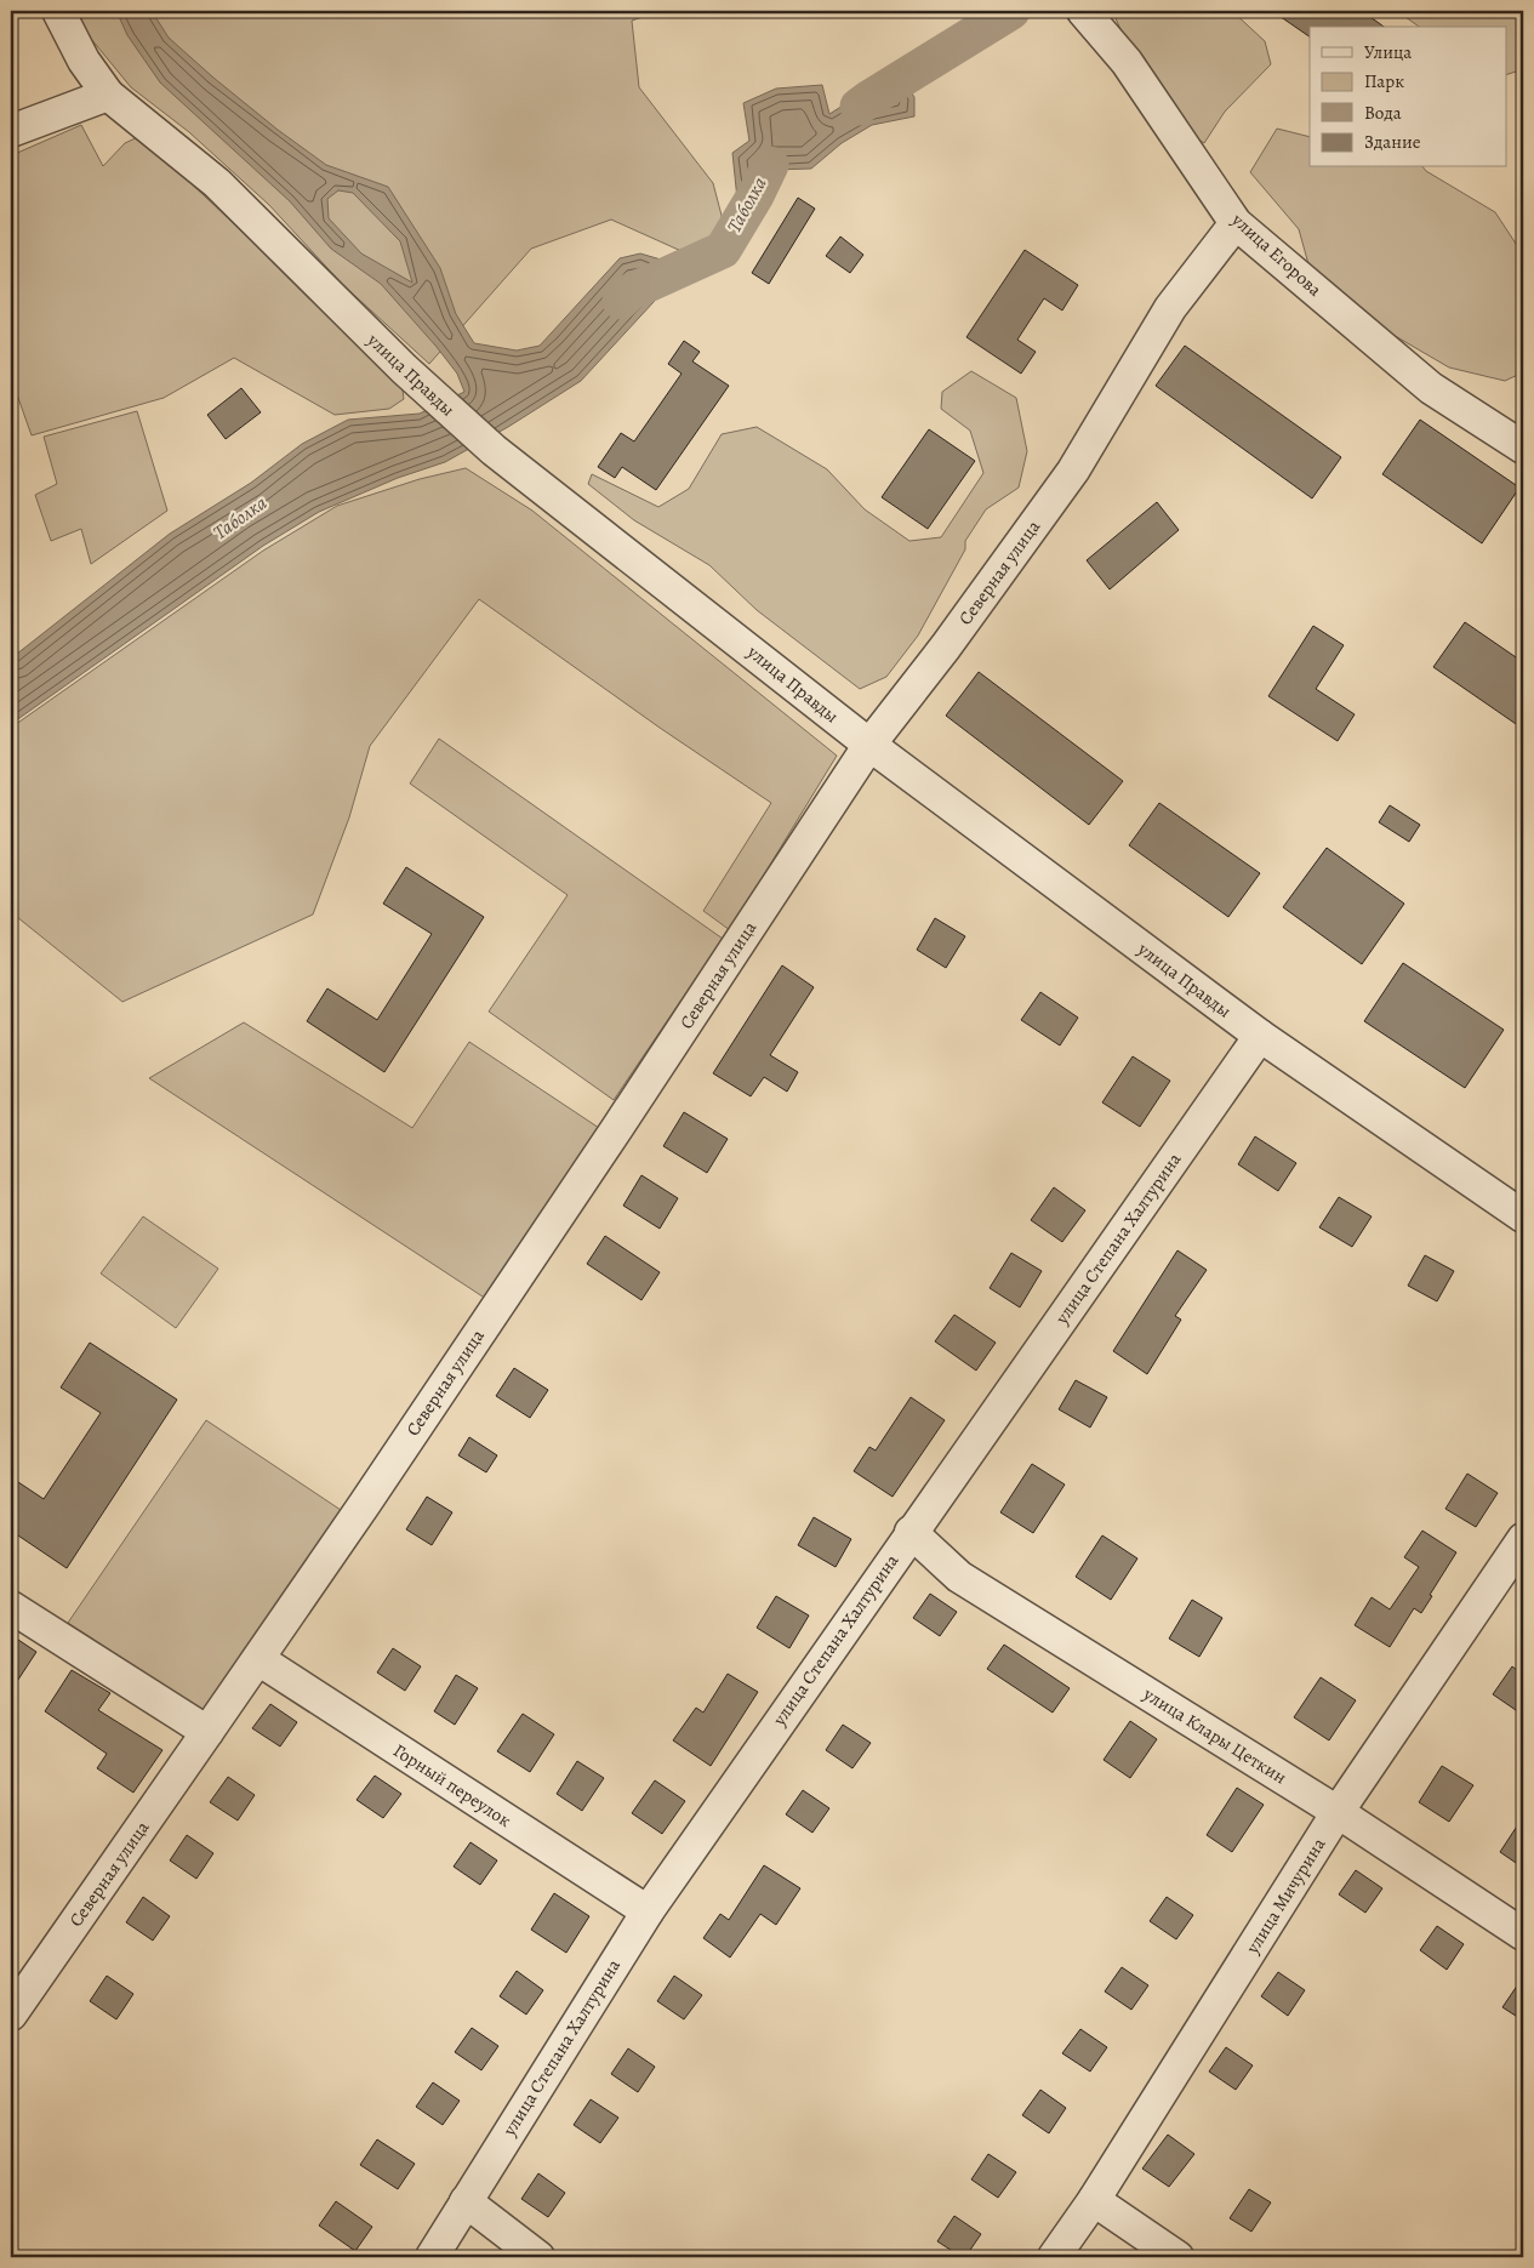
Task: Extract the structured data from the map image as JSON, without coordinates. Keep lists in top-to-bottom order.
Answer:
{
  "streets": {
    "street": [
      "улица Егорова",
      "улица Правды",
      "Северная улица",
      "улица Степана Халтурина",
      "улица Клары Цеткин",
      "Горный переулок",
      "улица Мичурина"
    ]
  },
  "crossings": [
    ["улица Егорова", "Северная улица"],
    ["улица Правды", "Северная улица"],
    ["улица Правды", "улица Степана Халтурина"],
    ["Северная улица", "Горный переулок"],
    ["улица Степана Халтурина", "улица Клары Цеткин"],
    ["улица Степана Халтурина", "Горный переулок"],
    ["улица Клары Цеткин", "улица Мичурина"]
  ],
  "water": ["Таболка"],
  "legend": [
    "Улица",
    "Парк",
    "Вода",
    "Здание"
  ]
}
